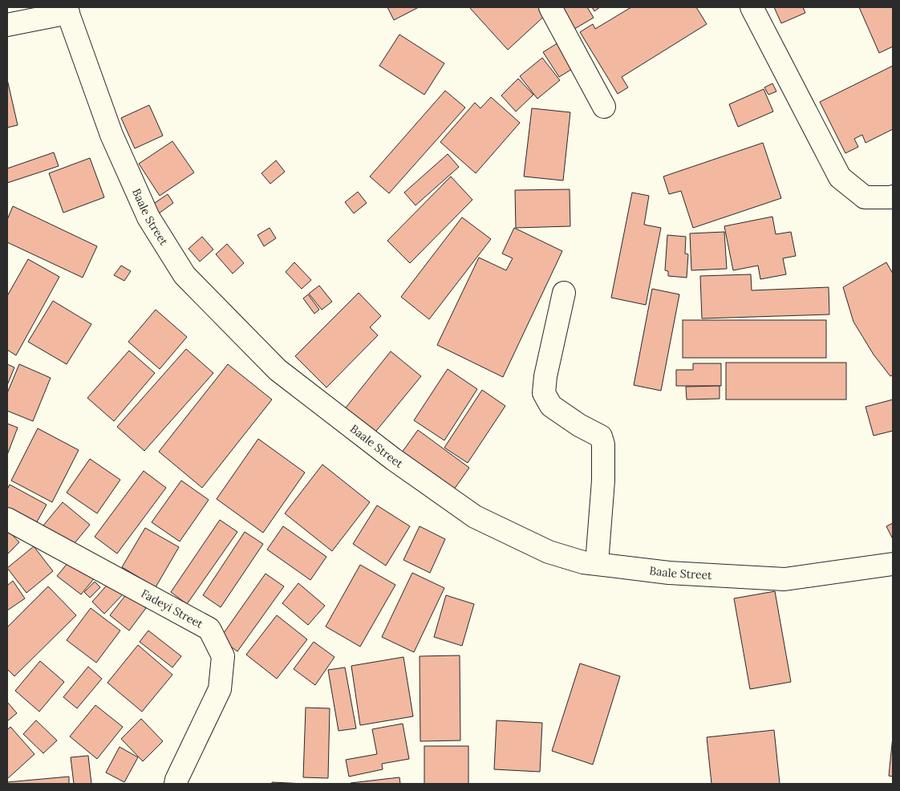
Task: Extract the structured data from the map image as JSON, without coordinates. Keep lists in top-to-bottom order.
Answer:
{
  "streets": {
    "street": ["Baale Street", "Fadeyi Street"]
  }
}
